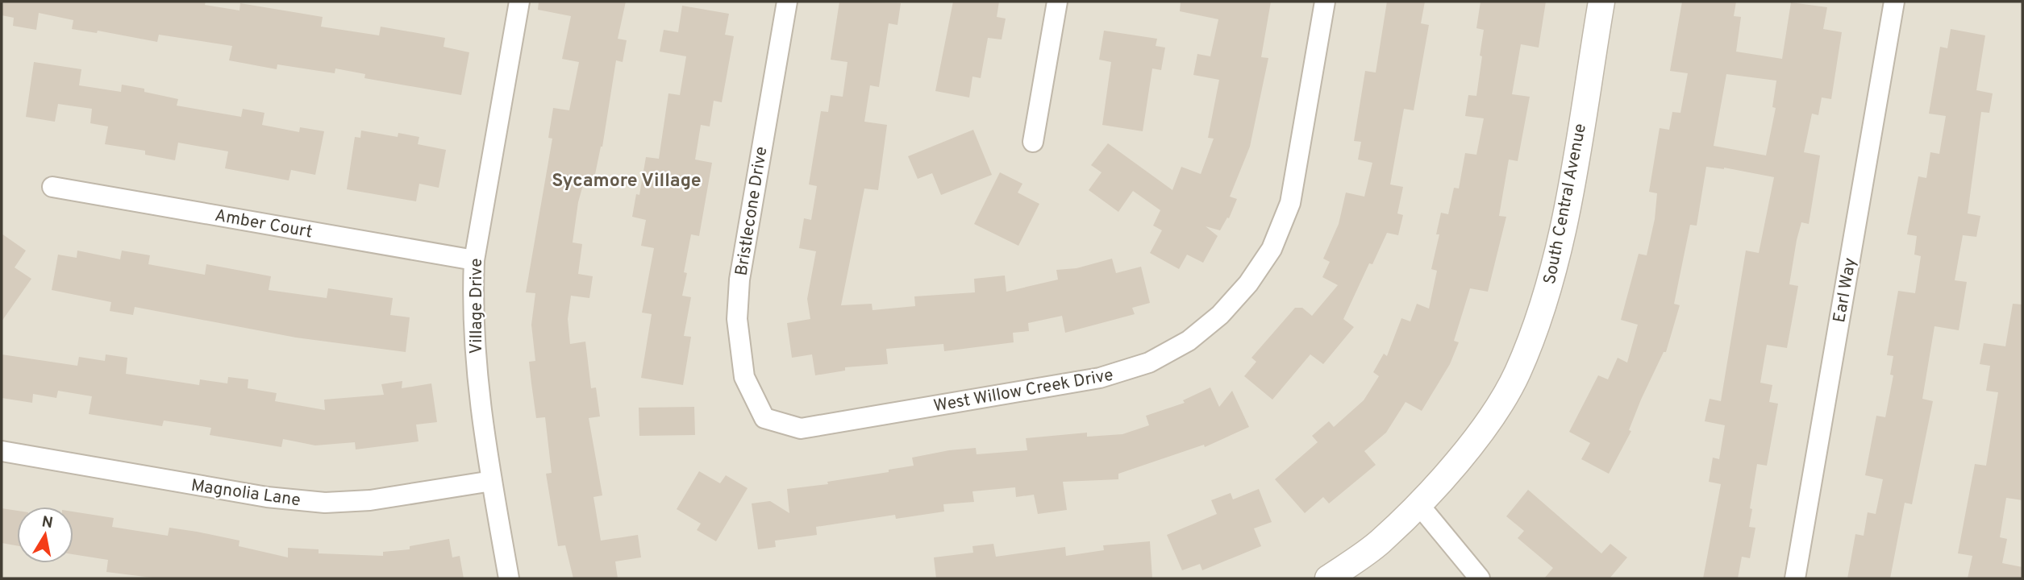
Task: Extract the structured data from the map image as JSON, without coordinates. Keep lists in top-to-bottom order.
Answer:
{
  "streets": {
    "street": [
      "South Central Avenue",
      "Bristlecone Drive",
      "Amber Court",
      "Earl Way",
      "Village Drive",
      "West Willow Creek Drive",
      "Magnolia Lane"
    ]
  },
  "crossings": [
    ["Bristlecone Drive", "West Willow Creek Drive"],
    ["Amber Court", "Village Drive"],
    ["Village Drive", "Magnolia Lane"]
  ],
  "districts": ["Sycamore Village"],
  "north": "top"
}
